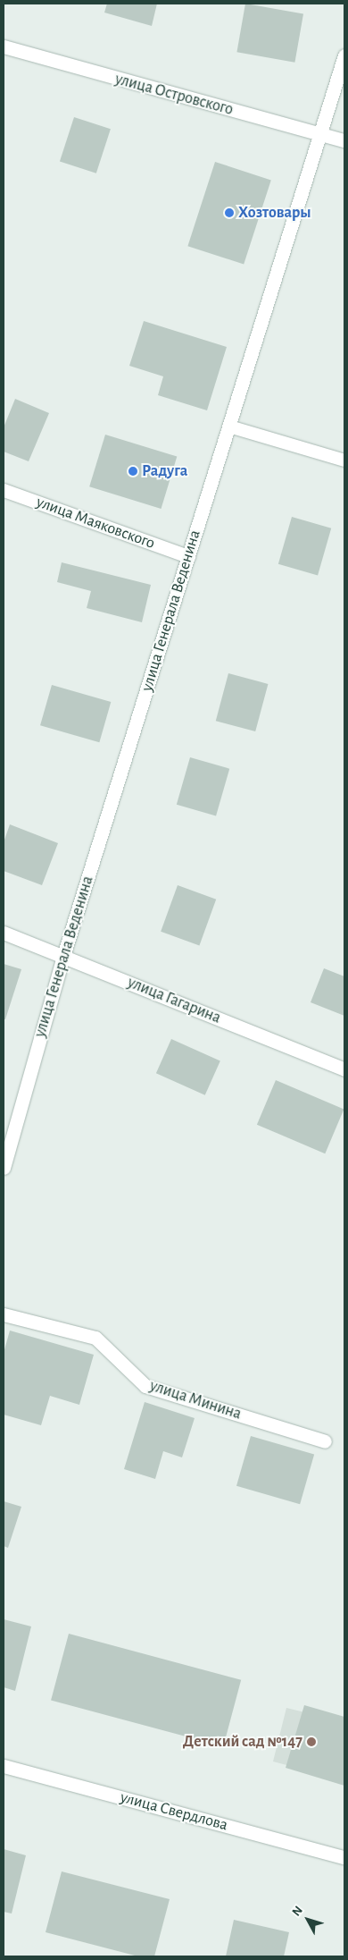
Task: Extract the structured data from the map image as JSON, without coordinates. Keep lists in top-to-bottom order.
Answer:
{
  "streets": {
    "street": [
      "улица Островского",
      "улица Маяковского",
      "улица Генерала Веденина",
      "улица Гагарина",
      "улица Минина",
      "улица Свердлова"
    ]
  },
  "crossings": [
    ["улица Островского", "улица Генерала Веденина"],
    ["улица Маяковского", "улица Генерала Веденина"],
    ["улица Генерала Веденина", "улица Гагарина"]
  ],
  "places": ["Хозтовары", "Радуга", "Детский сад №147"],
  "north": "top left"
}
